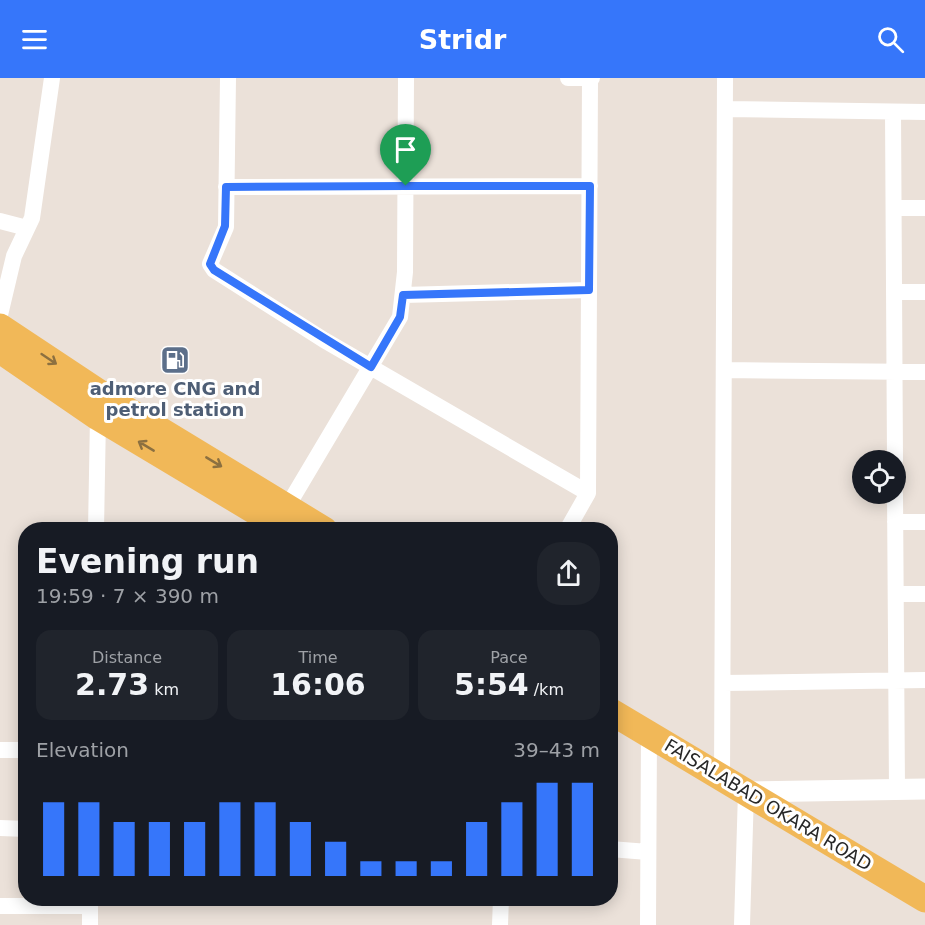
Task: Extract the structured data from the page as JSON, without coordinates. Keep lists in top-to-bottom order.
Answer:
{
  "streets": {
    "main road": ["FAISALABAD OKARA ROAD"]
  },
  "places": {
    "fuel station": ["admore CNG and petrol station"]
  },
  "page": {
    "header": "Stridr",
    "heading": ["Evening run", "19:59 · 7 × 390 m"],
    "stats": [
      ["Distance", "2.73 km"],
      ["Time", "16:06"],
      ["Pace", "5:54 /km"]
    ],
    "chart": ["Elevation", "39–43 m"]
  }
}
